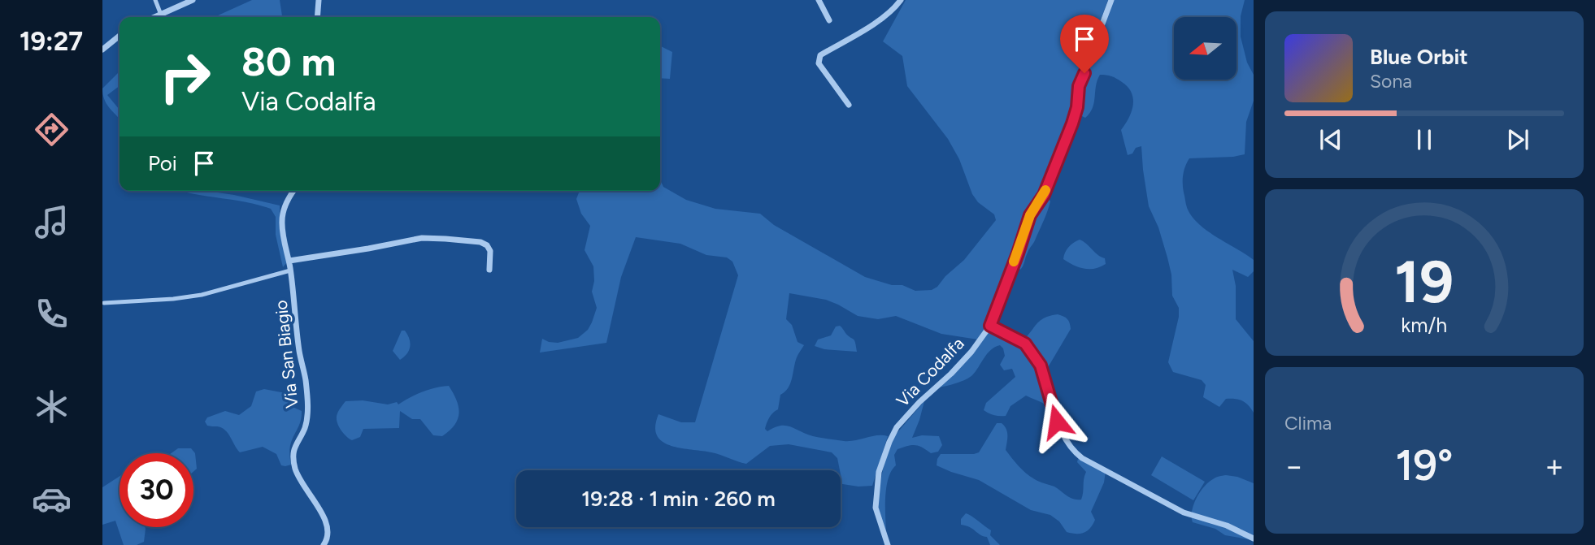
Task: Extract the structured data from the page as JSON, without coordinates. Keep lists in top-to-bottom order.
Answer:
{
  "streets": {
    "street": ["Via San Biagio", "Via Codalfa"]
  },
  "north": "left",
  "page": {
    "tabs": "19:27",
    "turn": ["80 m", "Via Codalfa"],
    "song": ["Blue Orbit", "Sona"],
    "then": "Poi",
    "tile": "Clima",
    "heat": ["−", "19°", "+"],
    "limit": "30",
    "trip": "19:28 · 1 min · 260 m",
    "gauge": ["19", "km/h"]
  }
}
